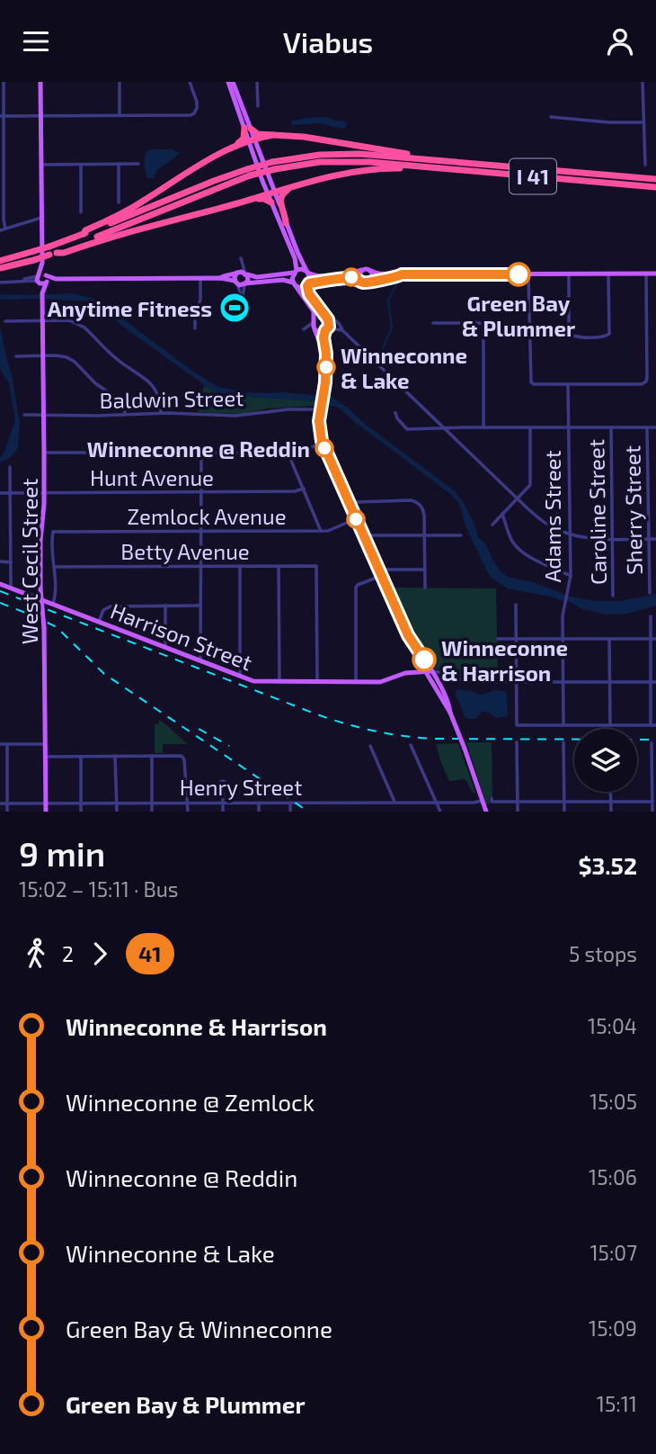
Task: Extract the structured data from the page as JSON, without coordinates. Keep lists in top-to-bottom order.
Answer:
{
  "streets": {
    "highway": ["I 41"],
    "main road": ["West Cecil Street", "Harrison Street"],
    "street": [
      "Baldwin Street",
      "Hunt Avenue",
      "Sherry Street",
      "Caroline Street",
      "Zemlock Avenue",
      "Adams Street",
      "Betty Avenue",
      "Henry Street"
    ]
  },
  "crossings": [
    ["Baldwin Street", "West Cecil Street"],
    ["Hunt Avenue", "West Cecil Street"],
    ["Zemlock Avenue", "Betty Avenue"],
    ["Adams Street", "Harrison Street"],
    ["Betty Avenue", "Harrison Street"],
    ["West Cecil Street", "Henry Street"]
  ],
  "places": {
    "other": [
      "Green Bay & Plummer",
      "Winneconne & Lake",
      "Winneconne @ Reddin",
      "Winneconne & Harrison"
    ],
    "sports": ["Anytime Fitness"]
  },
  "lines": ["bus line 41"],
  "page": {
    "header": "Viabus",
    "heading": ["9 min", "15:02 – 15:11 · Bus", "$3.52"],
    "legs": ["2", "41", "5 stops"],
    "list": [
      {
        "name": "Winneconne & Harrison",
        "value": "15:04"
      },
      {
        "name": "Winneconne @ Zemlock",
        "value": "15:05"
      },
      {
        "name": "Winneconne @ Reddin",
        "value": "15:06"
      },
      {
        "name": "Winneconne & Lake",
        "value": "15:07"
      },
      {
        "name": "Green Bay & Winneconne",
        "value": "15:09"
      },
      {
        "name": "Green Bay & Plummer",
        "value": "15:11"
      }
    ]
  }
}
